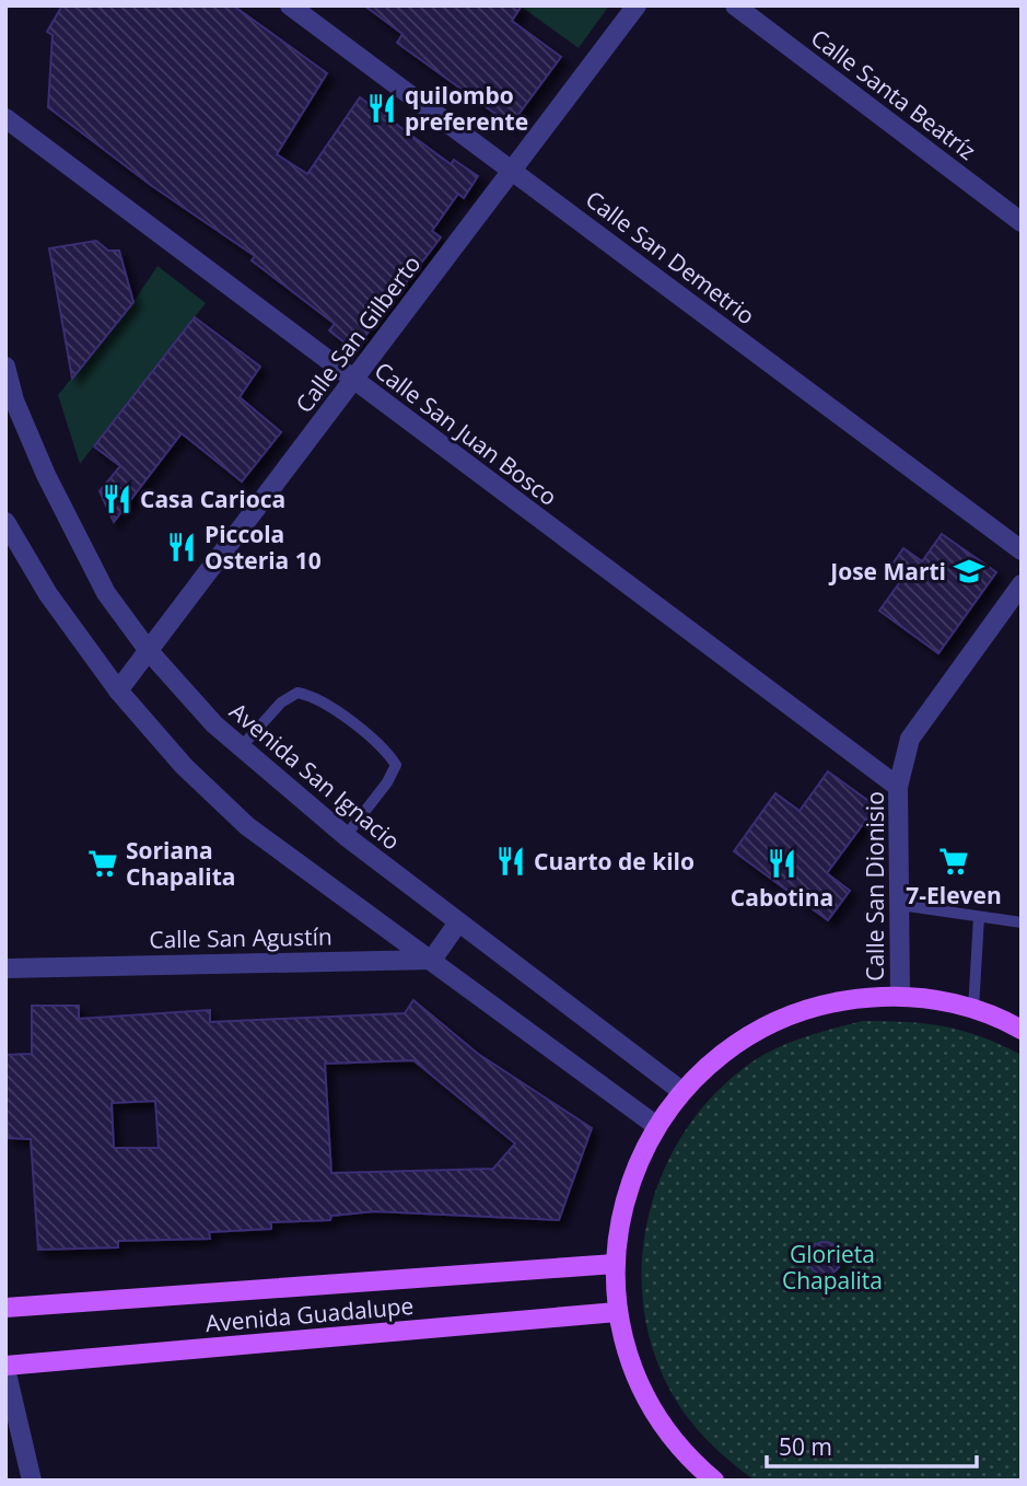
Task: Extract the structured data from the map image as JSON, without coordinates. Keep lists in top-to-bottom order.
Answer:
{
  "streets": {
    "main road": ["Avenida Guadalupe"],
    "street": [
      "Calle Santa Beatríz",
      "Calle San Demetrio",
      "Calle San Gilberto",
      "Calle San Juan Bosco",
      "Avenida San Ignacio",
      "Calle San Dionisio",
      "Calle San Agustín"
    ]
  },
  "crossings": [
    ["Calle San Demetrio", "Calle San Gilberto"],
    ["Calle San Gilberto", "Calle San Juan Bosco"],
    ["Calle San Gilberto", "Avenida San Ignacio"],
    ["Calle San Juan Bosco", "Calle San Dionisio"]
  ],
  "parks": ["Glorieta Chapalita"],
  "places": {
    "restaurant": [
      "quilombo preferente",
      "Casa Carioca",
      "Piccola Osteria 10",
      "Cuarto de kilo",
      "Cabotina"
    ],
    "school or university": ["Jose Marti"],
    "supermarket": ["7-Eleven", "Soriana Chapalita"]
  },
  "scale_bar": "50 m"
}
